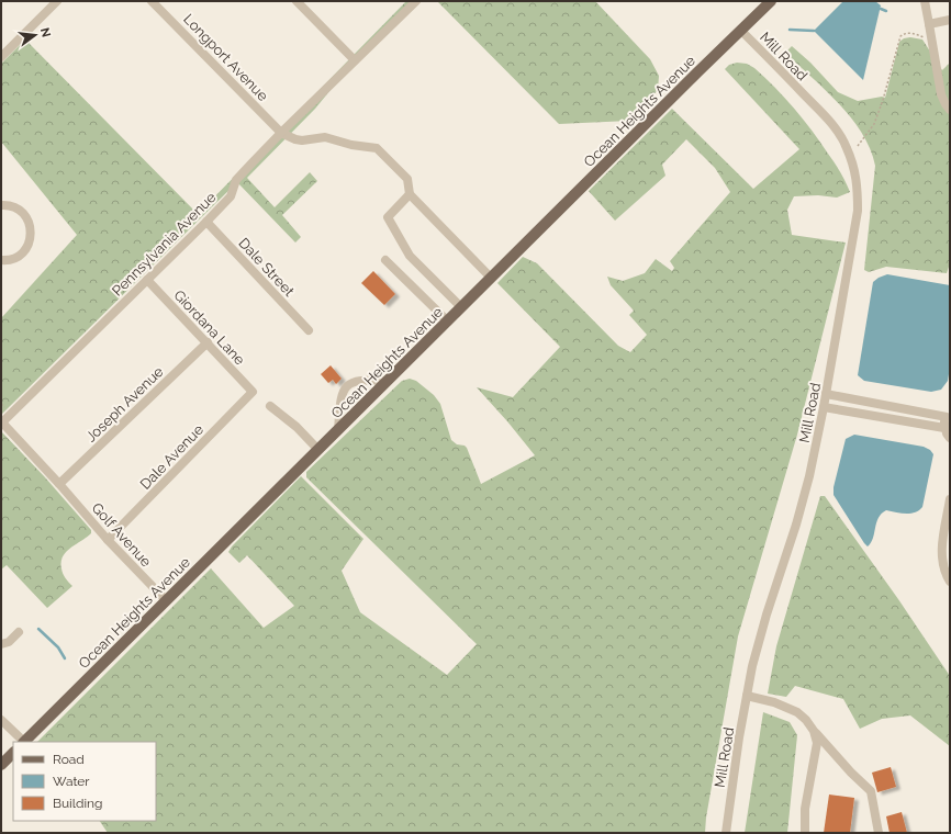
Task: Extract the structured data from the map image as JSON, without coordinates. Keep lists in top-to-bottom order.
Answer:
{
  "streets": {
    "main road": ["Ocean Heights Avenue"],
    "street": [
      "Mill Road",
      "Longport Avenue",
      "Pennsylvania Avenue",
      "Dale Street",
      "Giordana Lane",
      "Joseph Avenue",
      "Dale Avenue",
      "Golf Avenue"
    ]
  },
  "crossings": [
    ["Mill Road", "Ocean Heights Avenue"],
    ["Longport Avenue", "Pennsylvania Avenue"],
    ["Ocean Heights Avenue", "Golf Avenue"],
    ["Pennsylvania Avenue", "Dale Street"],
    ["Pennsylvania Avenue", "Giordana Lane"],
    ["Pennsylvania Avenue", "Joseph Avenue"],
    ["Pennsylvania Avenue", "Golf Avenue"],
    ["Giordana Lane", "Joseph Avenue"],
    ["Giordana Lane", "Dale Avenue"],
    ["Joseph Avenue", "Golf Avenue"],
    ["Dale Avenue", "Golf Avenue"]
  ],
  "legend": ["Road", "Water", "Building"],
  "north": "right"
}
